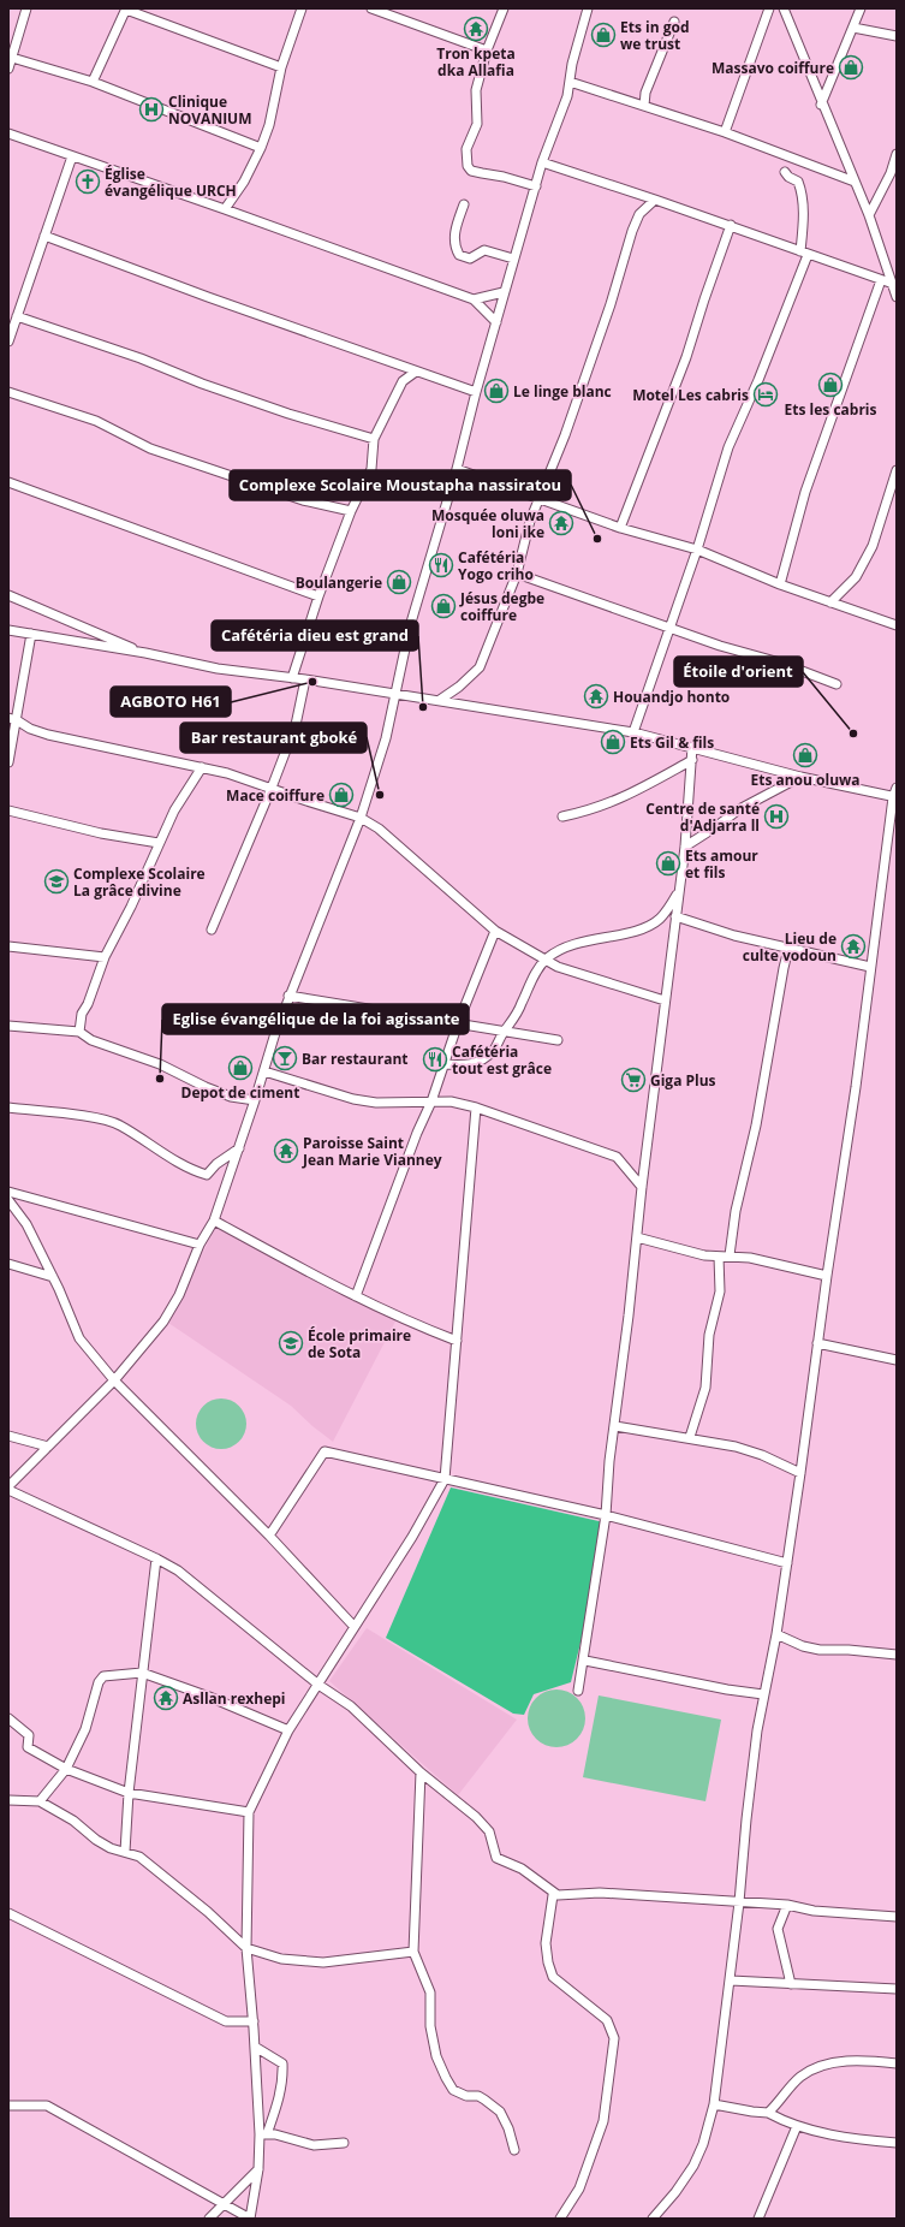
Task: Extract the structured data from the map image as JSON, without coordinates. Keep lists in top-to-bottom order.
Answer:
{
  "places": {
    "temple": [
      "Tron kpeta dka Allafia",
      "Mosquée oluwa loni ike",
      "Houandjo honto",
      "Lieu de culte vodoun",
      "Paroisse Saint Jean Marie Vianney",
      "Asllan rexhepi"
    ],
    "shop": [
      "Ets in god we trust",
      "Massavo coiffure",
      "Ets les cabris",
      "Le linge blanc",
      "Boulangerie",
      "Jésus degbe coiffure",
      "Ets Gil & fils",
      "Ets anou oluwa",
      "Mace coiffure",
      "Ets amour et fils",
      "Depot de ciment"
    ],
    "hospital": ["Clinique NOVANIUM", "Centre de santé d'Adjarra ll"],
    "church": ["Église évangélique URCH"],
    "hotel": ["Motel Les cabris"],
    "other": [
      "Complexe Scolaire Moustapha nassiratou",
      "AGBOTO H61",
      "Cafétéria dieu est grand",
      "Étoile d'orient",
      "Bar restaurant gboké",
      "Eglise évangélique de la foi agissante"
    ],
    "restaurant": ["Cafétéria Yogo criho", "Cafétéria tout est grâce"],
    "school or university": ["Complexe Scolaire La grâce divine", "École primaire de Sota"],
    "bar": ["Bar restaurant"],
    "supermarket": ["Giga Plus"]
  }
}
